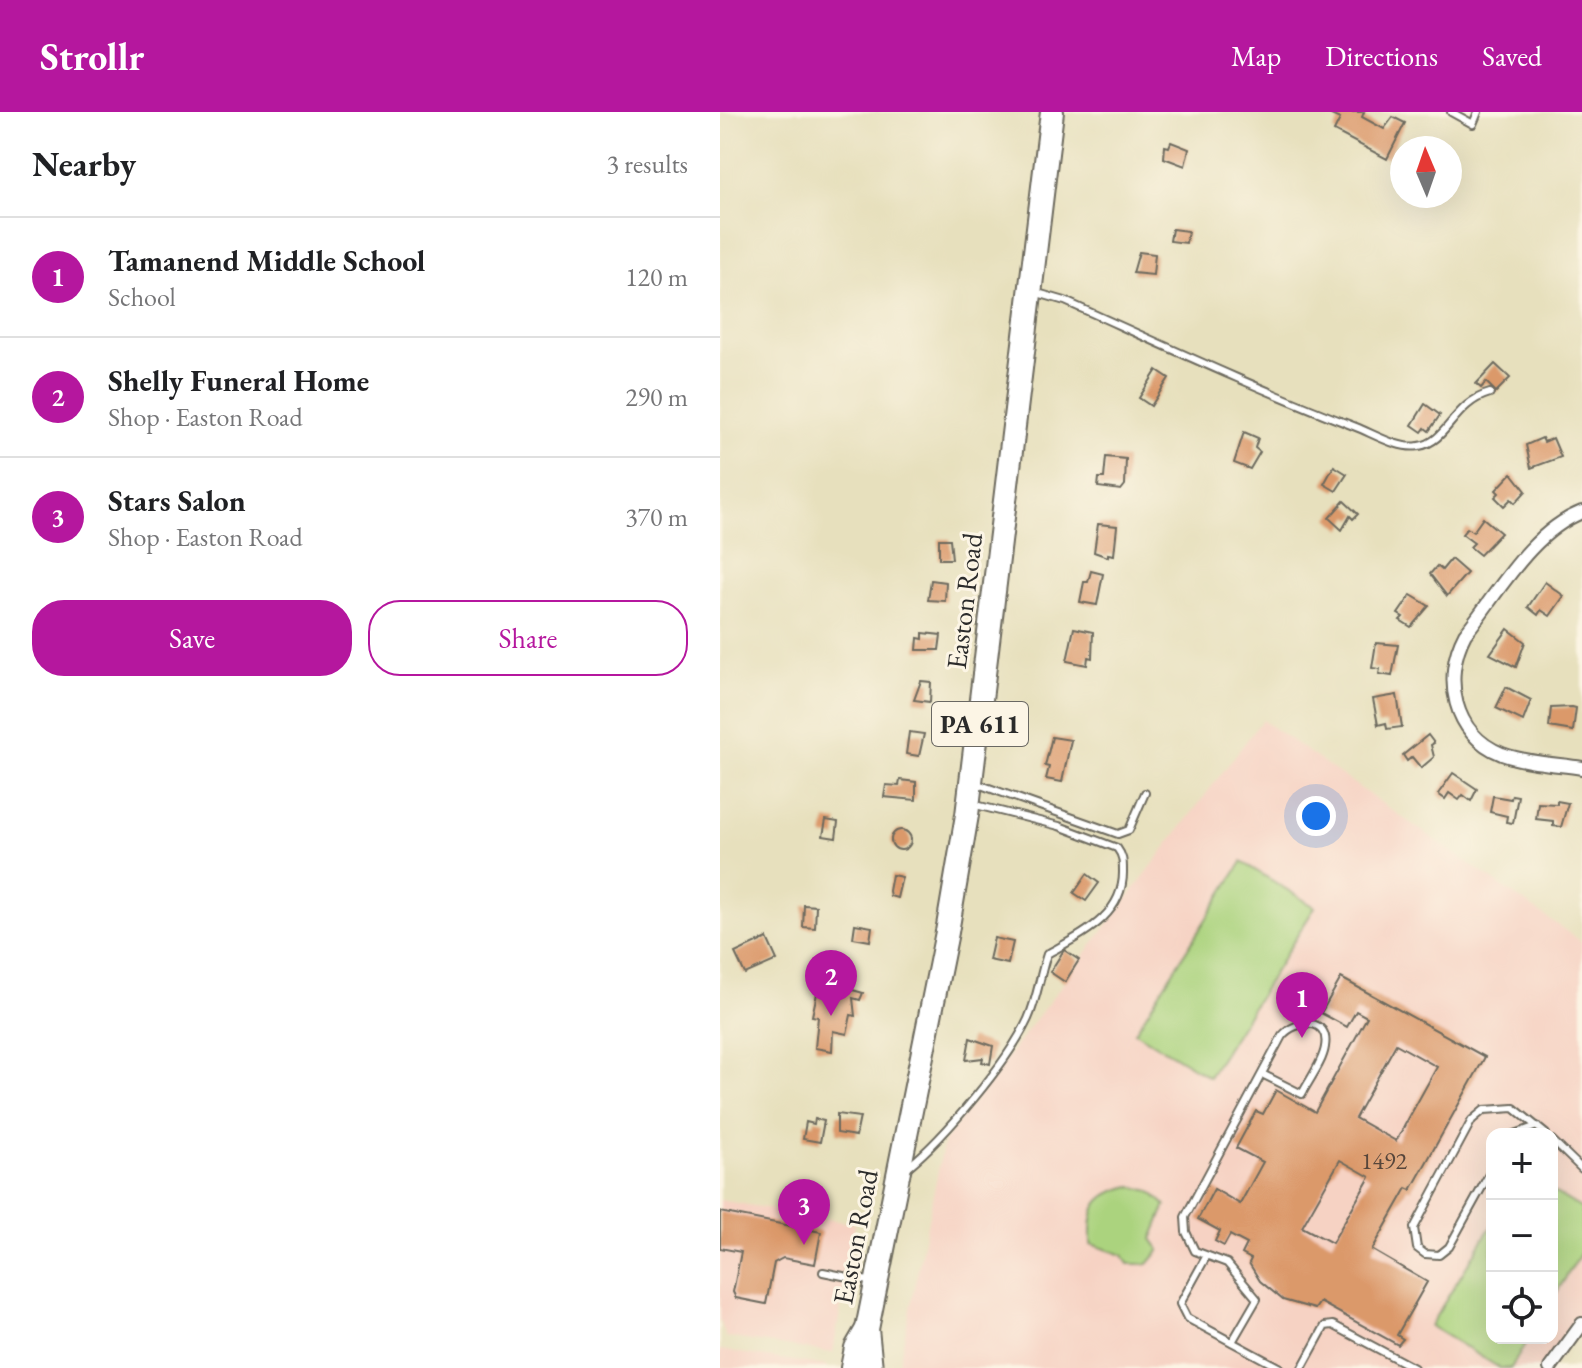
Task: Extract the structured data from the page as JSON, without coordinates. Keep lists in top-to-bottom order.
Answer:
{
  "streets": {
    "highway": ["Easton Road", "PA 611"]
  },
  "house_numbers": ["1492"],
  "north": "top",
  "page": {
    "header": "Strollr",
    "nav": ["Map", "Directions", "Saved"],
    "heading": ["Nearby", "3 results"],
    "list": [
      {
        "mark": "1",
        "name": "Tamanend Middle School",
        "note": "School",
        "value": "120 m"
      },
      {
        "mark": "2",
        "name": "Shelly Funeral Home",
        "note": "Shop · Easton Road",
        "value": "290 m"
      },
      {
        "mark": "3",
        "name": "Stars Salon",
        "note": "Shop · Easton Road",
        "value": "370 m"
      }
    ],
    "buttons": ["Save", "Share"],
    "pins": ["2", "1", "3"],
    "map_buttons": ["+", "−"]
  }
}
